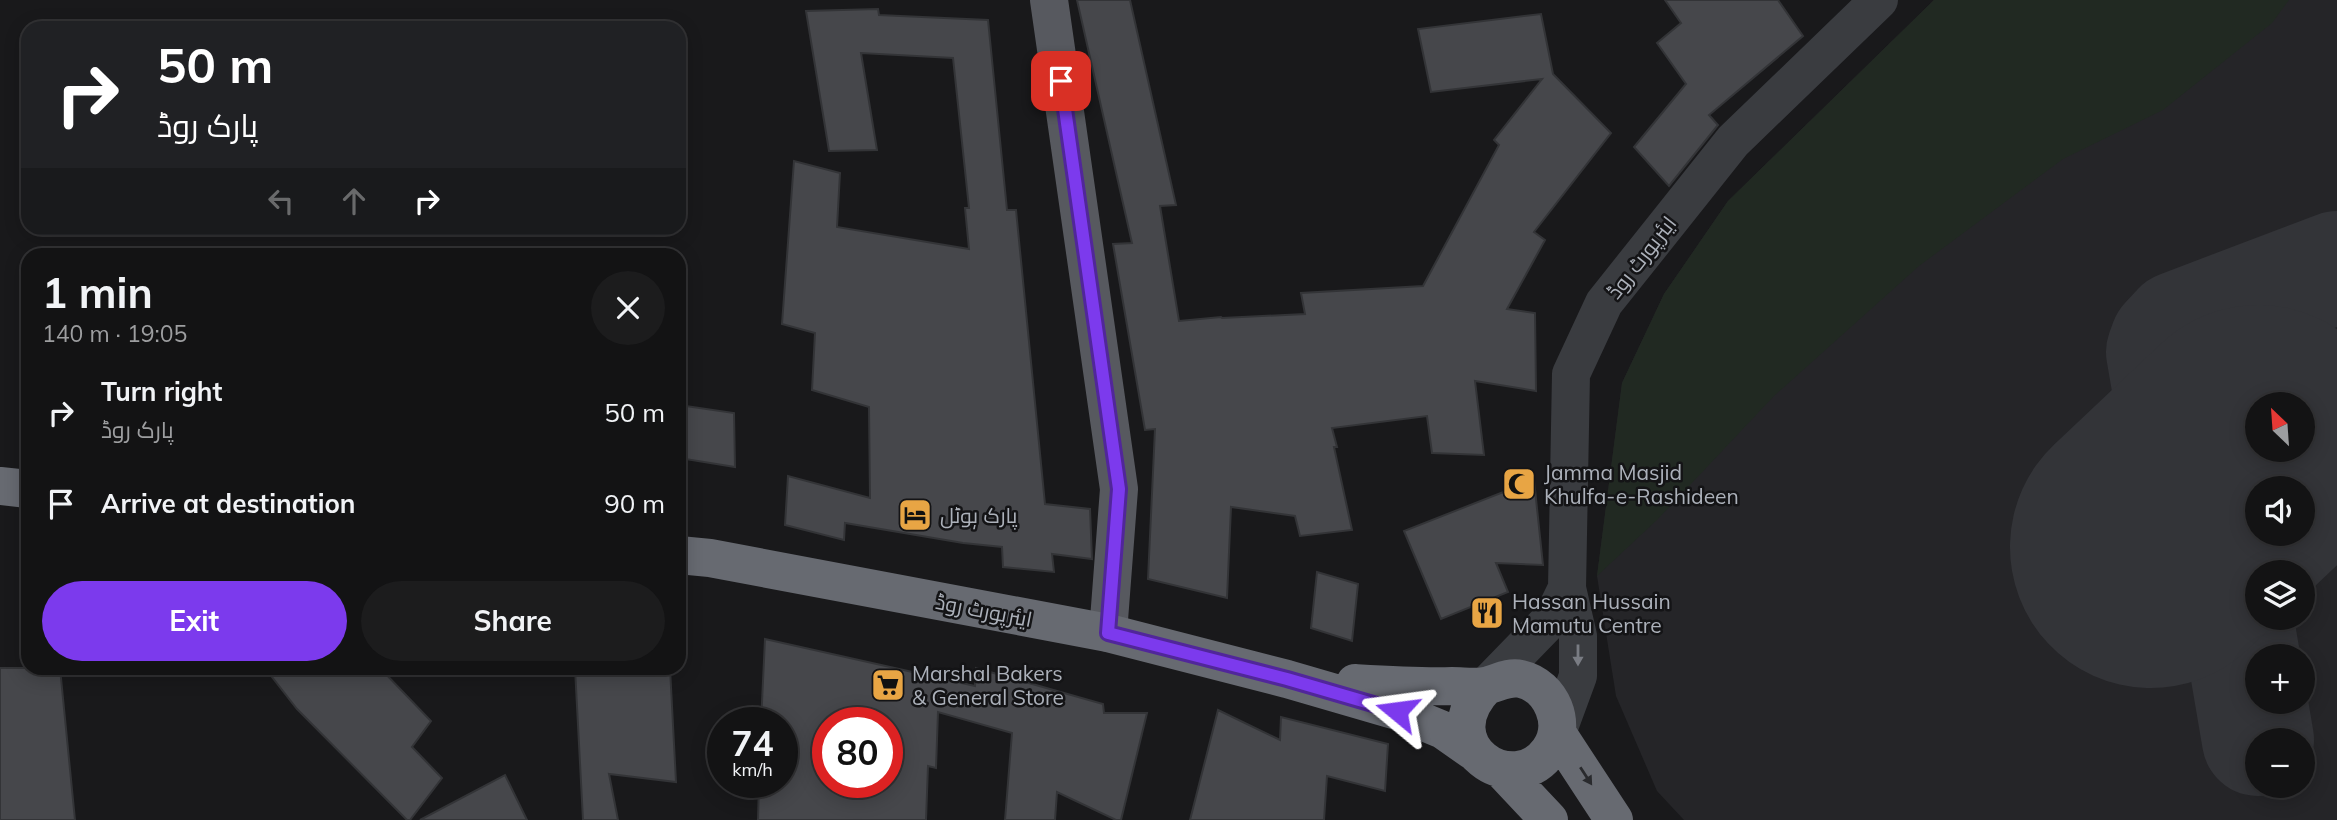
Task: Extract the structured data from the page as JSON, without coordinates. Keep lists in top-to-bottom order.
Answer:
{
  "streets": {
    "highway": ["ایئرپورٹ روڈ"]
  },
  "places": {
    "mosque": ["Jamma Masjid Khulfa-e-Rashideen"],
    "hotel": ["پارک ہوٹل"],
    "restaurant": ["Hassan Hussain Mamutu Centre"],
    "supermarket": ["Marshal Bakers & General Store"]
  },
  "north": "top left",
  "page": {
    "turn": ["50 m", "پارک روڈ"],
    "heading": ["1 min", "140 m · 19:05"],
    "list": [
      {
        "name": "Turn right",
        "note": "پارک روڈ",
        "value": "50 m"
      },
      {
        "name": "Arrive at destination",
        "value": "90 m"
      }
    ],
    "map_buttons": ["+", "−"],
    "buttons": ["Exit", "Share"],
    "speed": "74 km/h",
    "limit": "80"
  }
}
